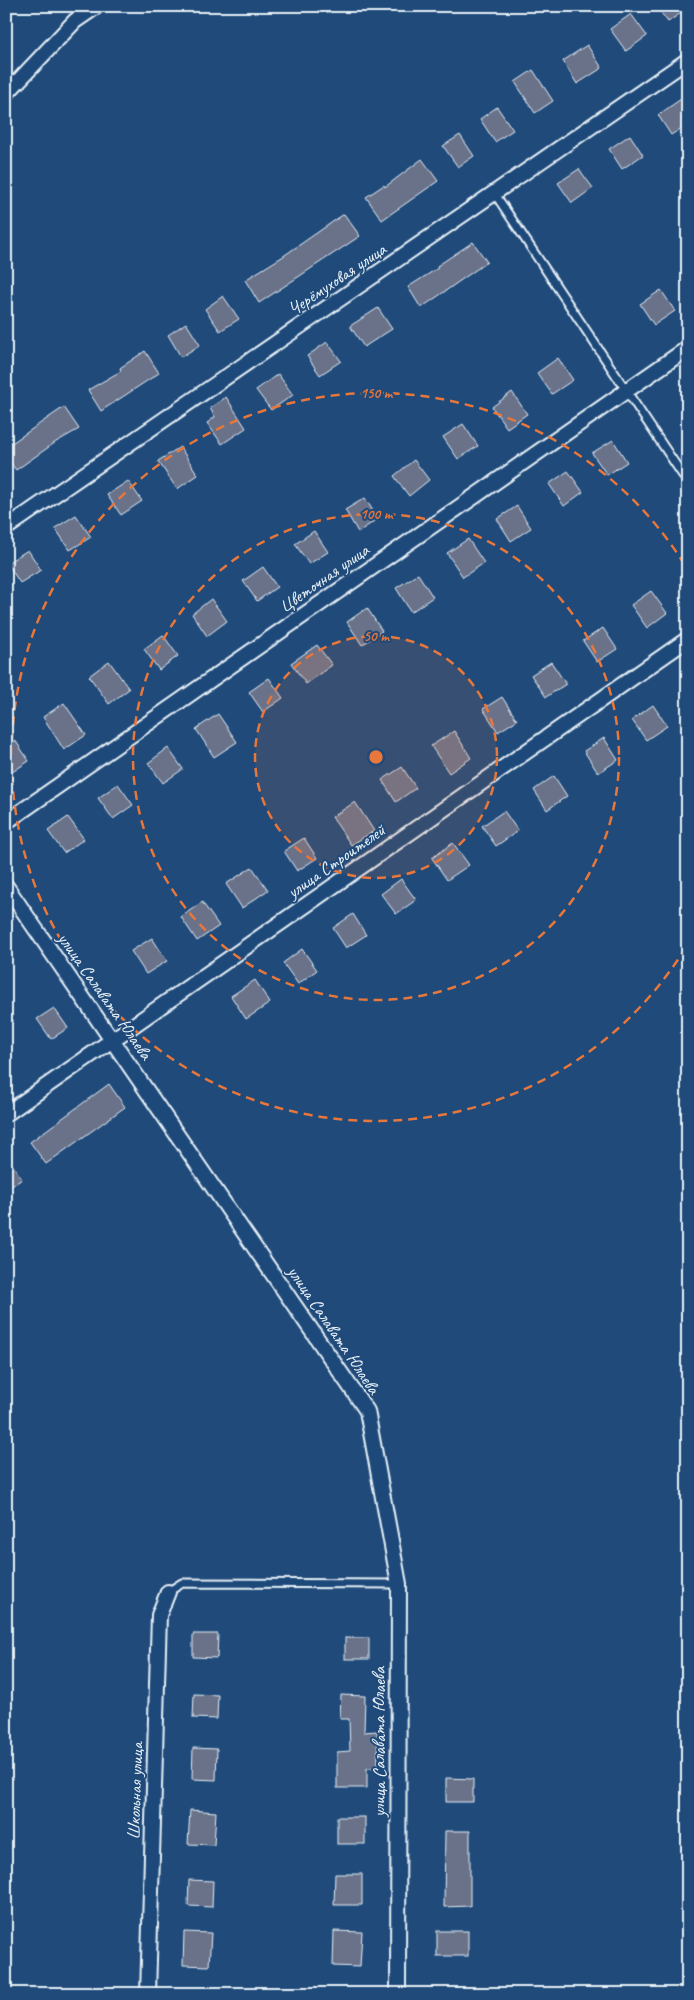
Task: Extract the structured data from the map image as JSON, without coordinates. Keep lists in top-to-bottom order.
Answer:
{
  "streets": {
    "street": [
      "Черёмуховая улица",
      "Цветочная улица",
      "улица Строителей",
      "улица Салавата Юлаева",
      "Школьная улица"
    ]
  },
  "crossings": [
    ["улица Строителей", "улица Салавата Юлаева"]
  ],
  "rings": ["150 m", "100 m", "50 m"]
}
